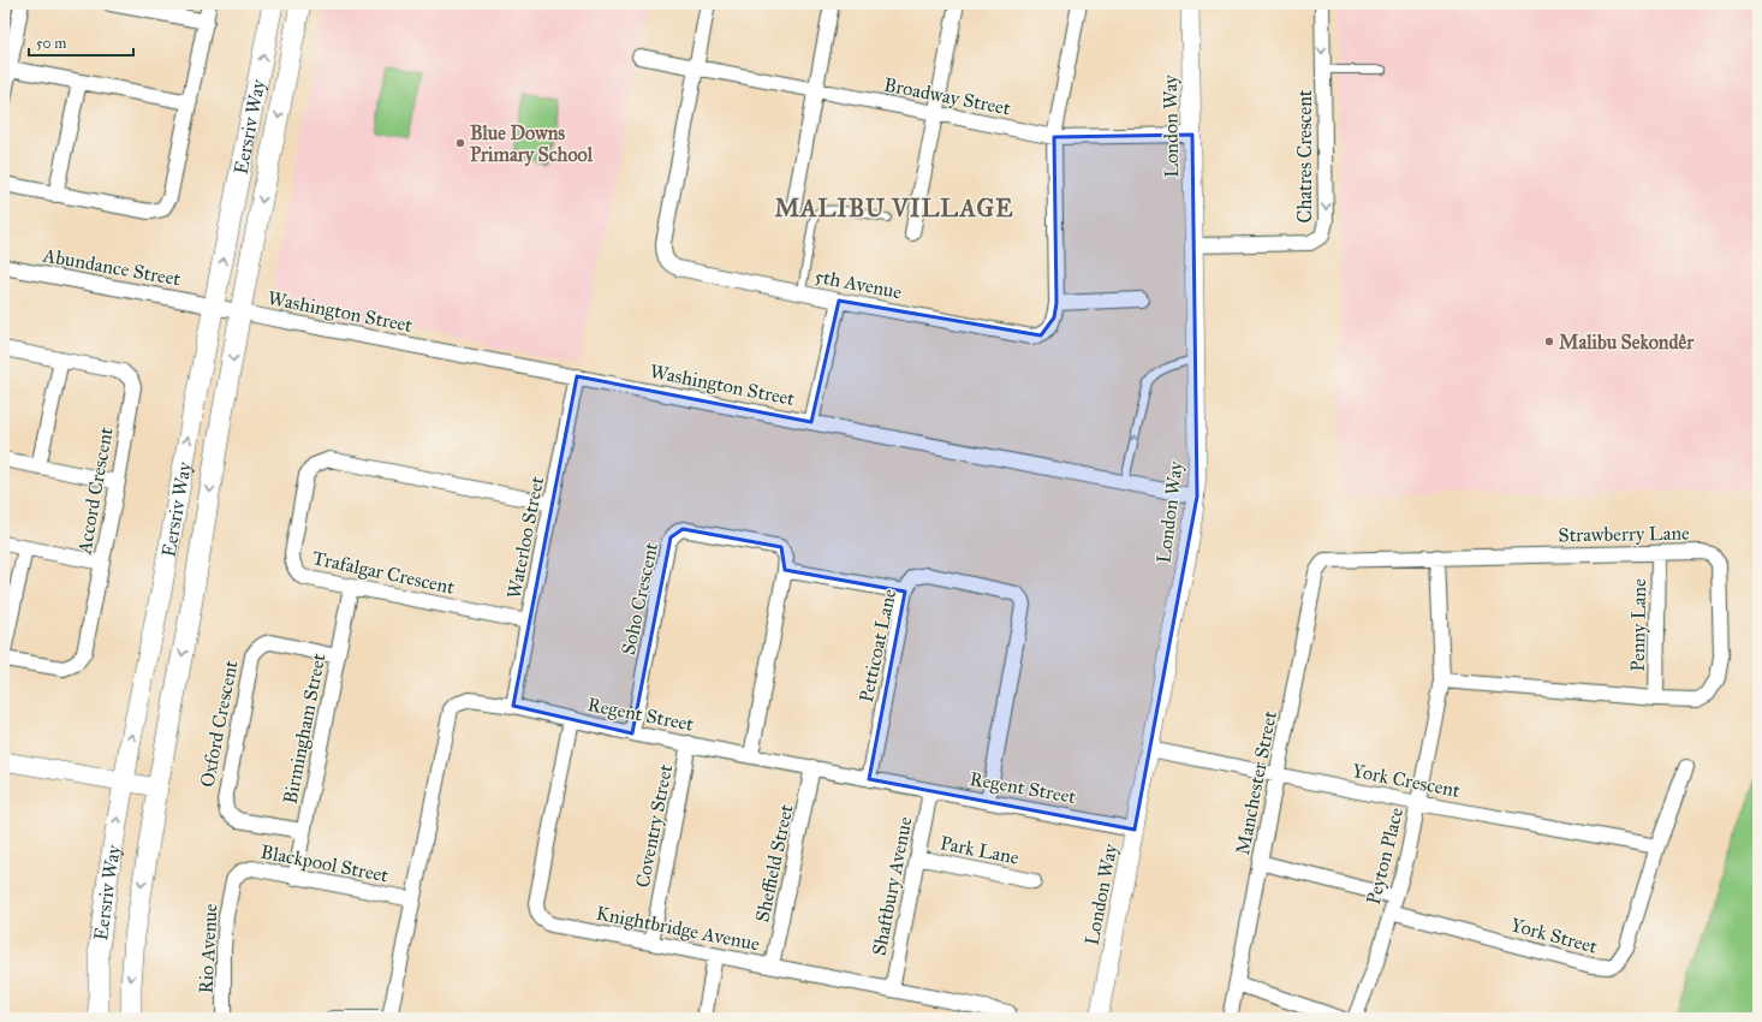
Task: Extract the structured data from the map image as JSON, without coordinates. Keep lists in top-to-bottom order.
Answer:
{
  "streets": {
    "main road": ["Eersriv Way"],
    "street": [
      "Broadway Street",
      "London Way",
      "Chatres Crescent",
      "Abundance Street",
      "5th Avenue",
      "Washington Street",
      "Accord Crescent",
      "Strawberry Lane",
      "Waterloo Street",
      "Trafalgar Crescent",
      "Soho Crescent",
      "Penny Lane",
      "Petticoat Lane",
      "Regent Street",
      "Oxford Crescent",
      "Birmingham Street",
      "York Crescent",
      "Manchester Street",
      "Coventry Street",
      "Park Lane",
      "Peyton Place",
      "Blackpool Street",
      "Sheffield Street",
      "Shaftbury Avenue",
      "Knightbridge Avenue",
      "York Street",
      "Rio Avenue"
    ]
  },
  "crossings": [
    ["Broadway Street", "London Way"],
    ["Broadway Street", "5th Avenue"],
    ["London Way", "Chatres Crescent"],
    ["London Way", "Washington Street"],
    ["London Way", "Regent Street"],
    ["London Way", "York Crescent"],
    ["Eersriv Way", "Abundance Street"],
    ["Eersriv Way", "Washington Street"],
    ["Abundance Street", "Washington Street"],
    ["Washington Street", "Waterloo Street"],
    ["Strawberry Lane", "Penny Lane"],
    ["Strawberry Lane", "Manchester Street"],
    ["Strawberry Lane", "Peyton Place"],
    ["Waterloo Street", "Trafalgar Crescent"],
    ["Waterloo Street", "Regent Street"],
    ["Trafalgar Crescent", "Birmingham Street"],
    ["Soho Crescent", "Regent Street"],
    ["Petticoat Lane", "Regent Street"],
    ["Regent Street", "Coventry Street"],
    ["Regent Street", "Blackpool Street"],
    ["Regent Street", "Sheffield Street"],
    ["Regent Street", "Shaftbury Avenue"],
    ["Regent Street", "Knightbridge Avenue"],
    ["Oxford Crescent", "Birmingham Street"],
    ["Birmingham Street", "Blackpool Street"],
    ["York Crescent", "Manchester Street"],
    ["York Crescent", "Peyton Place"],
    ["York Crescent", "York Street"],
    ["Coventry Street", "Knightbridge Avenue"],
    ["Park Lane", "Shaftbury Avenue"],
    ["Peyton Place", "York Street"],
    ["Blackpool Street", "Rio Avenue"],
    ["Sheffield Street", "Knightbridge Avenue"],
    ["Shaftbury Avenue", "Knightbridge Avenue"]
  ],
  "districts": ["MALIBU VILLAGE"],
  "places": ["Blue Downs Primary School", "Malibu Sekondêr"],
  "scale_bar": "50 m"
}
